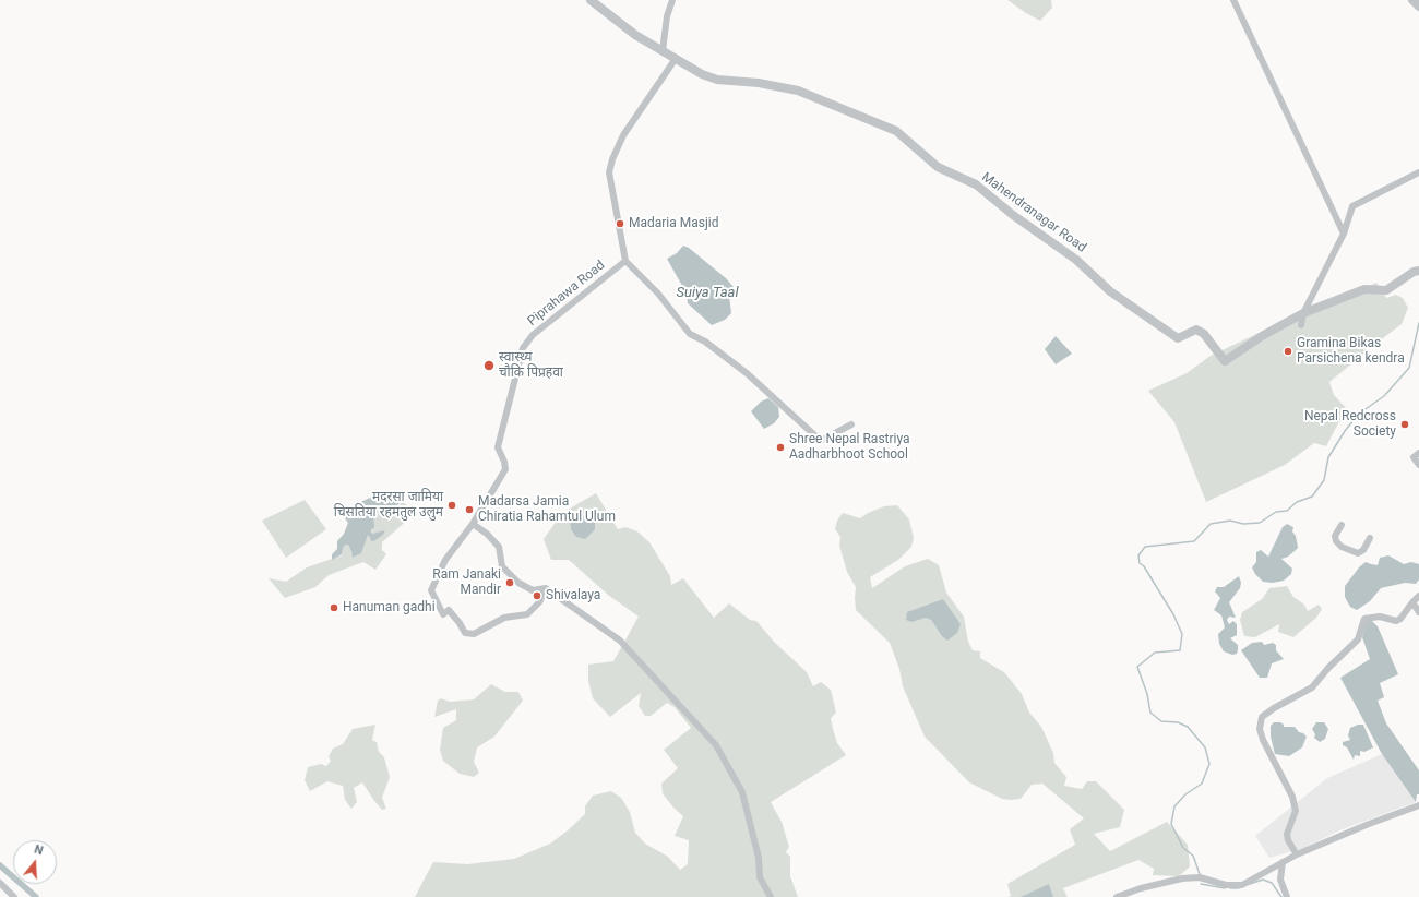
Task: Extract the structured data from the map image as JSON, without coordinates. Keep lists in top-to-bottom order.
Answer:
{
  "streets": {
    "street": ["Mahendranagar Road", "Piprahawa Road"]
  },
  "crossings": [
    ["Mahendranagar Road", "Piprahawa Road"]
  ],
  "water": ["Suiya Taal"],
  "places": [
    "Madaria Masjid",
    "Gramina Bikas Parsichena kendra",
    "स्वास्थ्य चाैकि पिप्रहवा",
    "Nepal Redcross Society",
    "Shree Nepal Rastriya Aadharbhoot School",
    "मदरसा जामिया चिसतिया रहमतुल उलुम",
    "Madarsa Jamia Chiratia Rahamtul Ulum",
    "Ram Janaki Mandir",
    "Shivalaya",
    "Hanuman gadhi"
  ],
  "north": "top"
}
